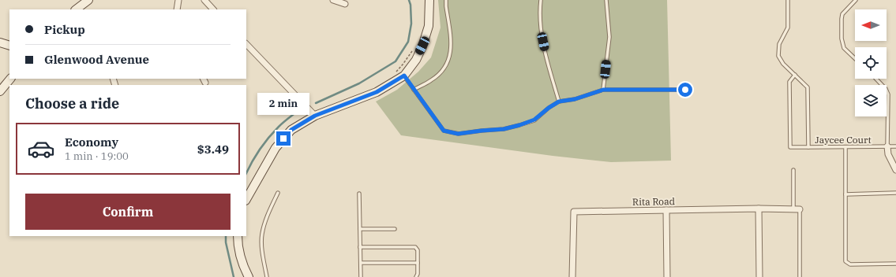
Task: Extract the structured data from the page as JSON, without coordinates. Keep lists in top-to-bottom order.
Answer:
{
  "streets": {
    "street": ["Rita Road"],
    "lane": ["Jaycee Court"]
  },
  "north": "left",
  "page": {
    "banner": ["Pickup", "Glenwood Avenue"],
    "heading": "Choose a ride",
    "bubble": "2 min",
    "list": [
      {
        "name": "Economy",
        "note": "1 min · 19:00",
        "value": "$3.49"
      }
    ],
    "buttons": "Confirm"
  }
}
